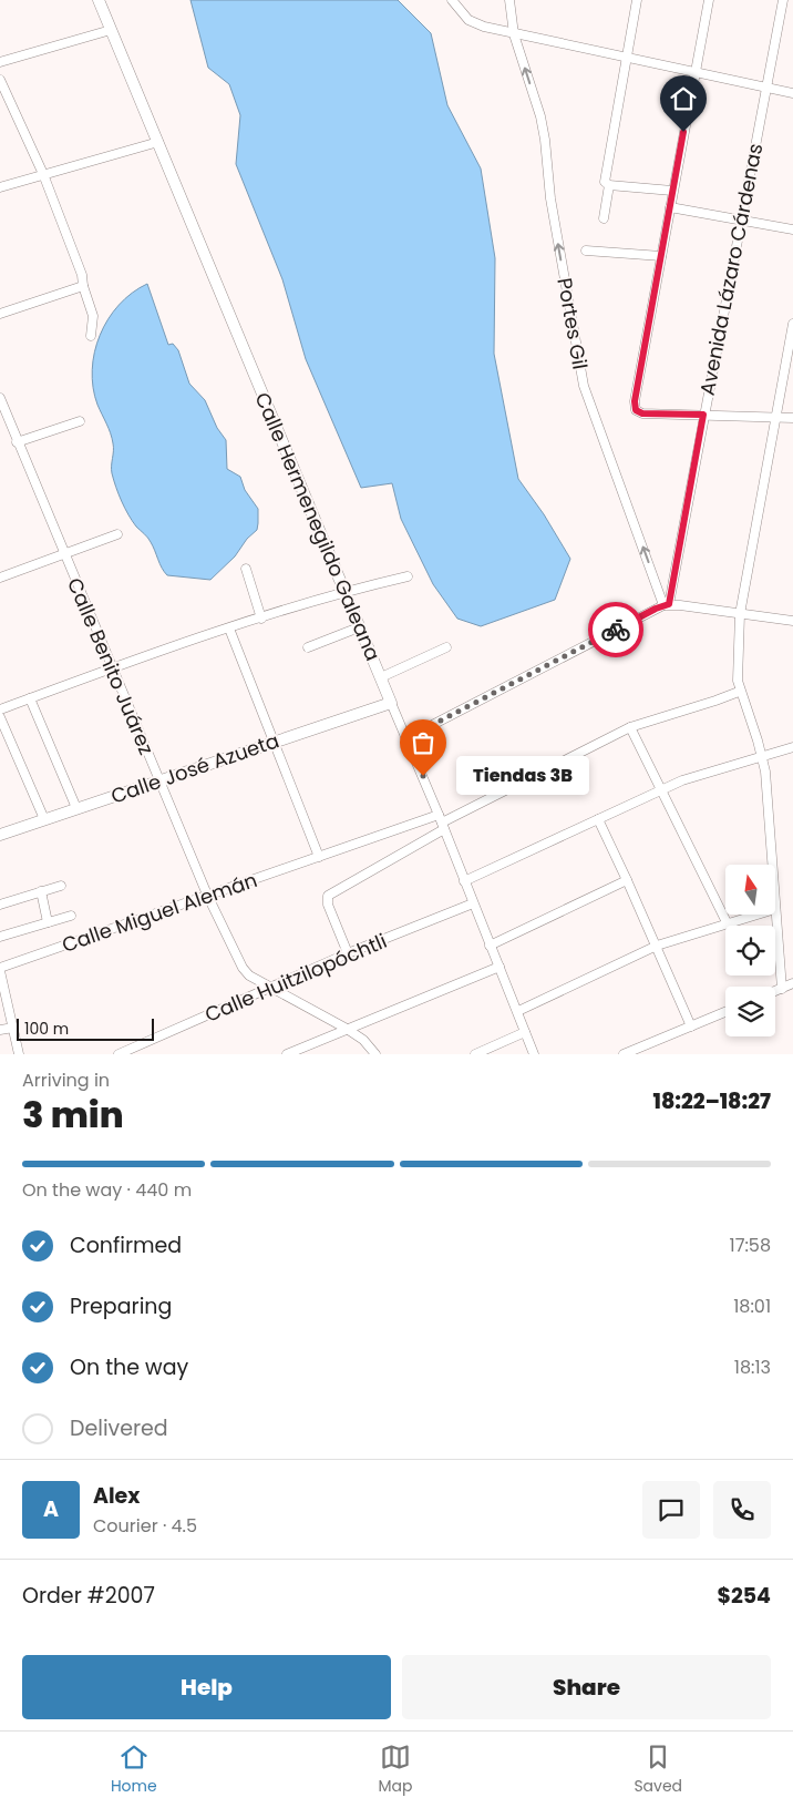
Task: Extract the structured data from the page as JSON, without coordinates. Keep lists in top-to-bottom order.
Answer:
{
  "streets": {
    "street": [
      "Avenida Lázaro Cárdenas",
      "Portes Gil",
      "Calle Hermenegildo Galeana",
      "Calle Benito Juárez",
      "Calle José Azueta",
      "Calle Miguel Alemán",
      "Calle Huitzilopóchtli"
    ]
  },
  "crossings": [
    ["Avenida Lázaro Cárdenas", "Portes Gil"],
    ["Calle Hermenegildo Galeana", "Calle José Azueta"],
    ["Calle Hermenegildo Galeana", "Calle Miguel Alemán"],
    ["Calle Hermenegildo Galeana", "Calle Huitzilopóchtli"],
    ["Calle Benito Juárez", "Calle José Azueta"],
    ["Calle Benito Juárez", "Calle Miguel Alemán"],
    ["Calle Benito Juárez", "Calle Huitzilopóchtli"]
  ],
  "one_way": ["Portes Gil"],
  "places": ["Tiendas 3B"],
  "scale_bar": "100 m",
  "north": "top",
  "page": {
    "bubble": "Tiendas 3B",
    "scale": "100 m",
    "heading": ["3 min", "Arriving in", "18:22–18:27"],
    "panel": [
      "Alex",
      "Courier · 4.5",
      "Order #2007",
      "$254"
    ],
    "bar": "On the way · 440 m",
    "list": [
      ["Confirmed", "17:58"],
      ["Preparing", "18:01"],
      ["On the way", "18:13"],
      "Delivered"
    ],
    "round": "A",
    "buttons": ["Help", "Share"],
    "tabs": ["Home", "Map", "Saved"]
  }
}
